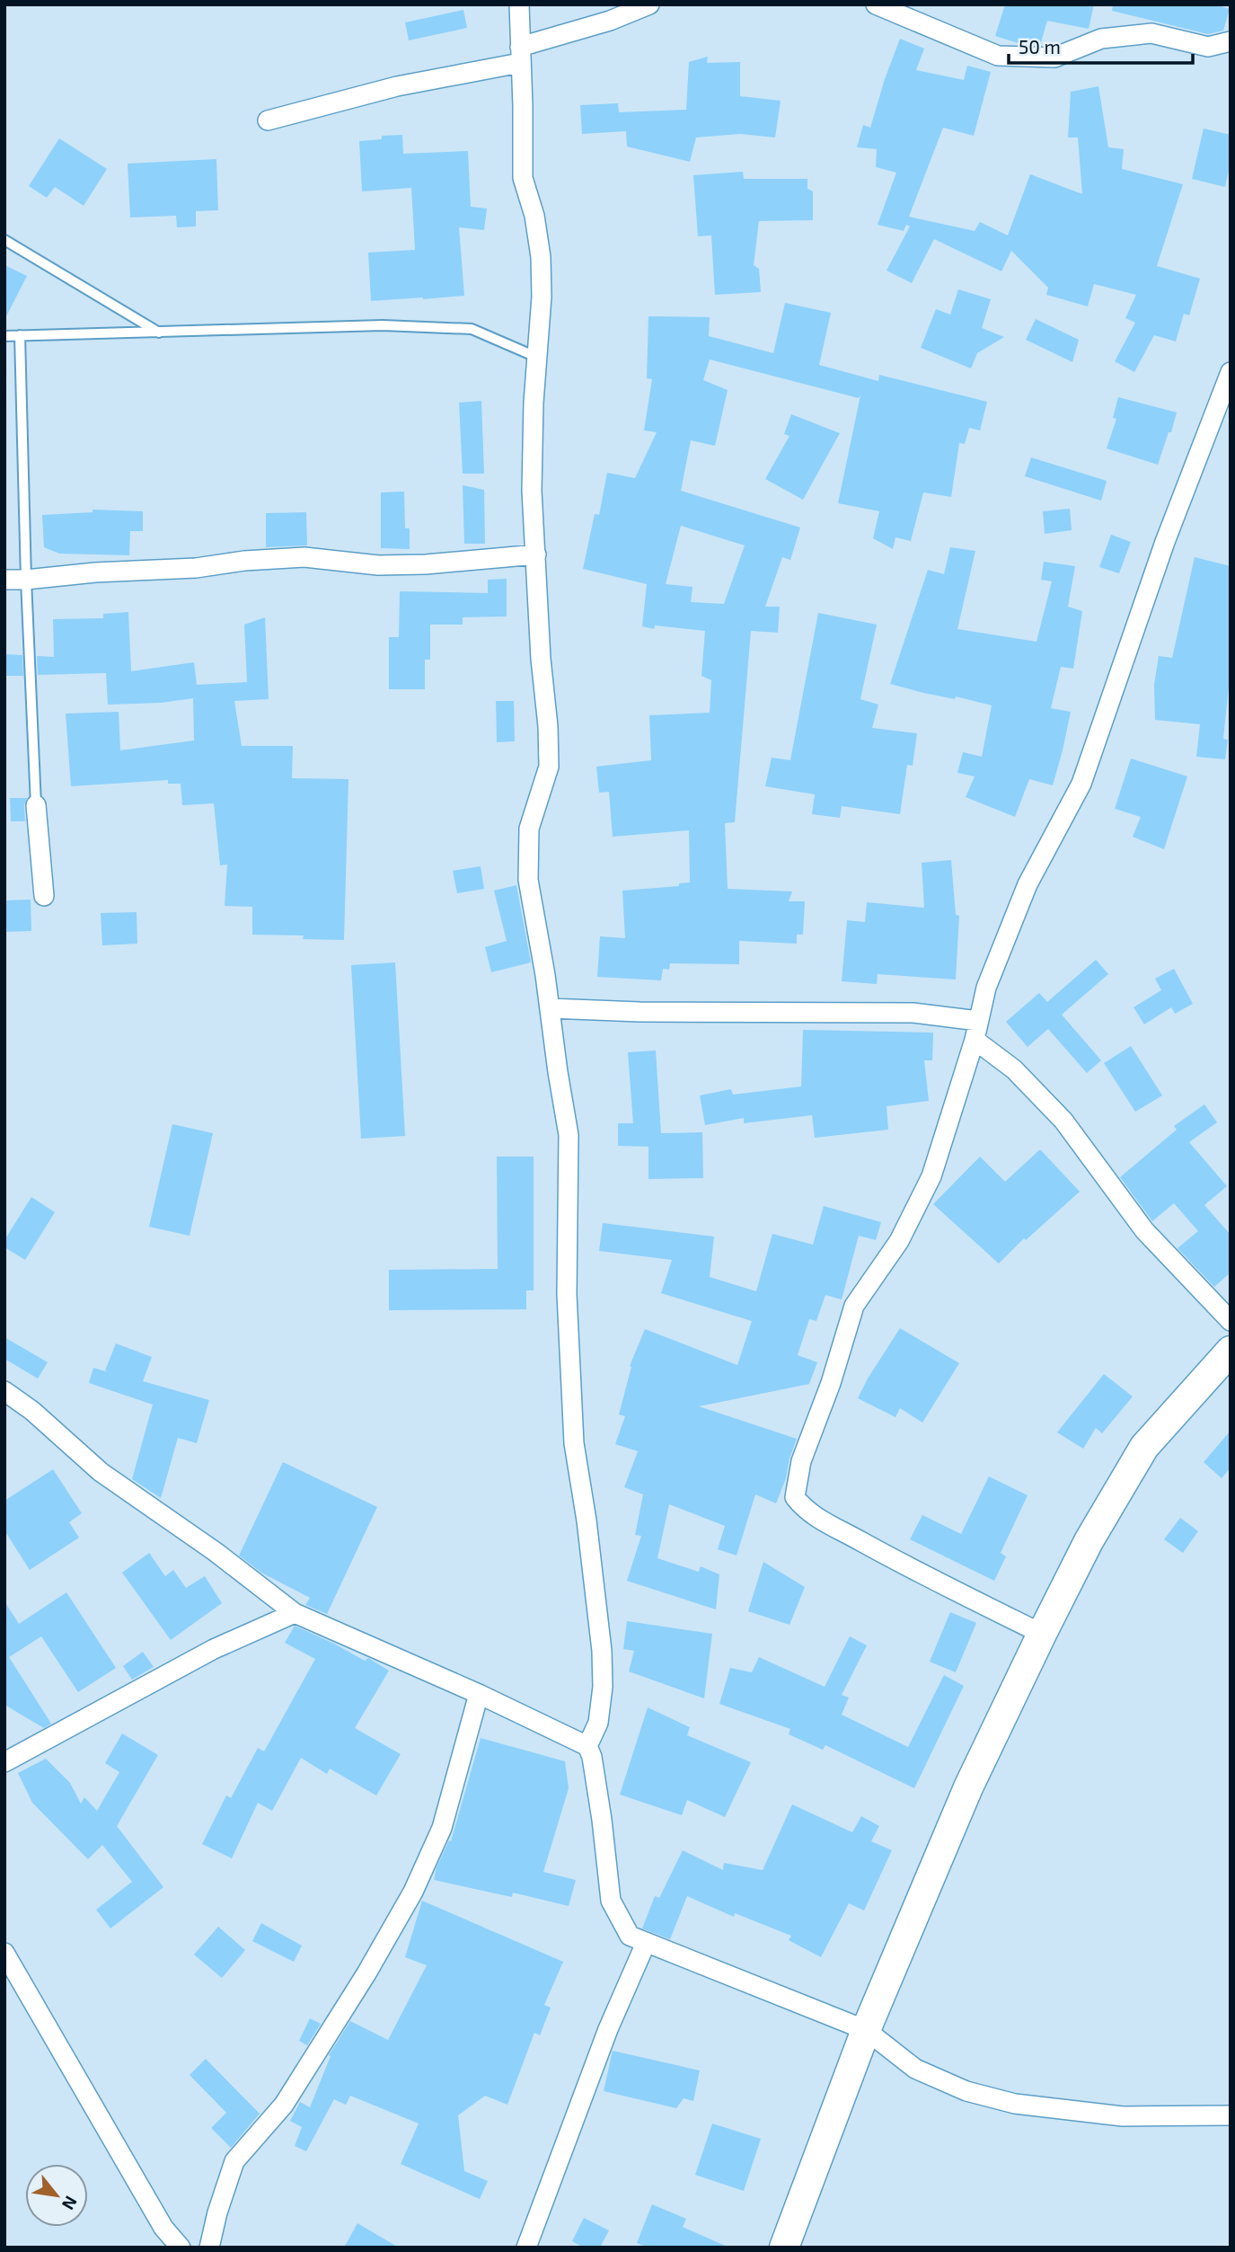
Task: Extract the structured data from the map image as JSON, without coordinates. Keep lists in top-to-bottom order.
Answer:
{
  "scale_bar": "50 m",
  "north": "bottom right"
}
